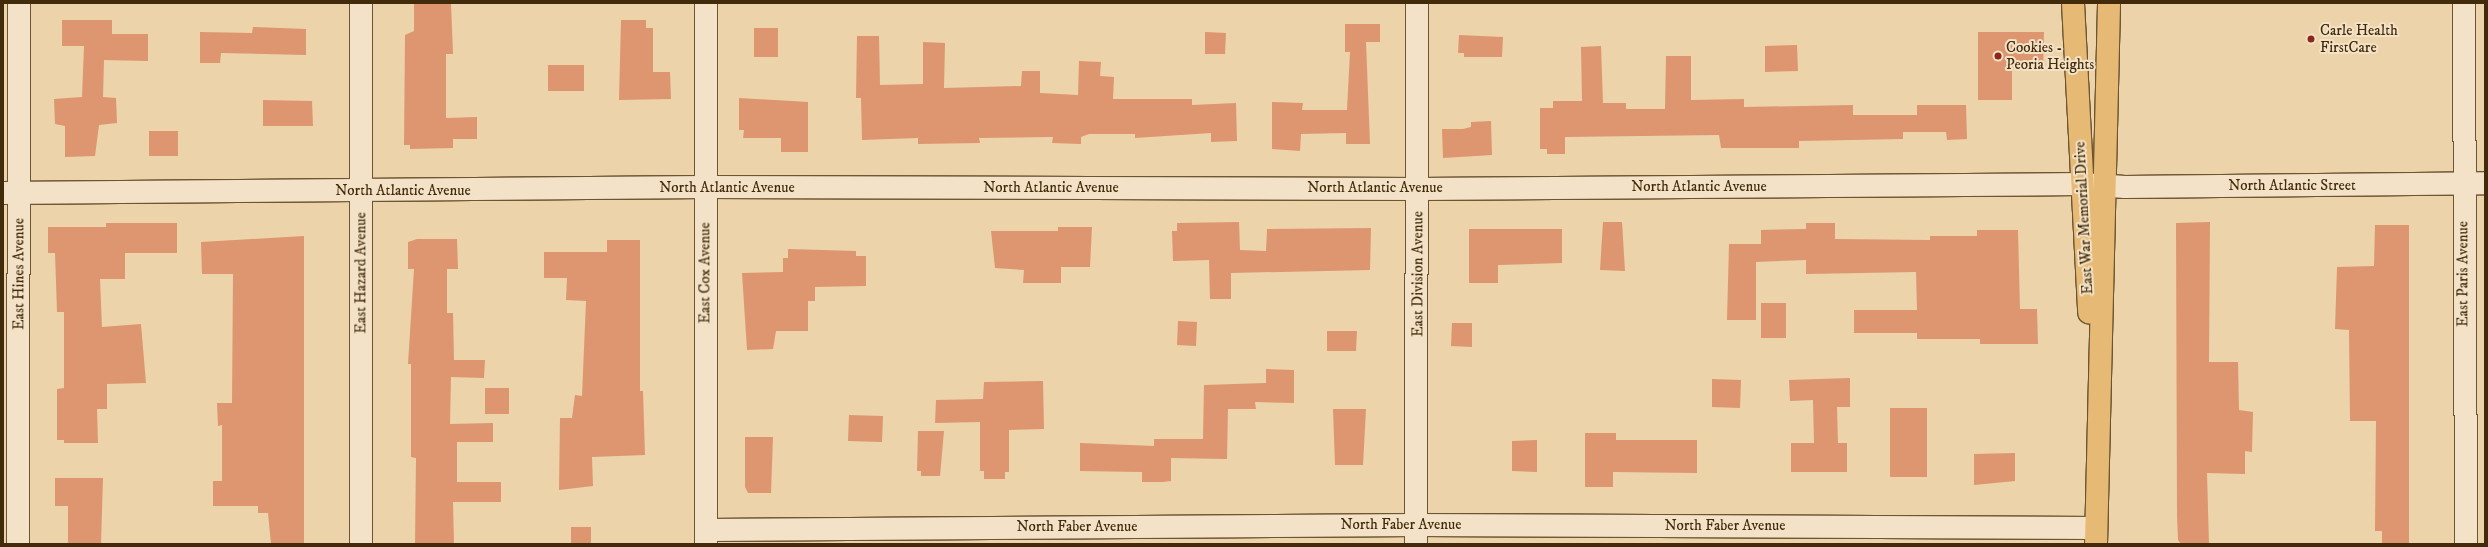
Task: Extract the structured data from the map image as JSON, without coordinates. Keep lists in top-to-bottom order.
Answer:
{
  "streets": {
    "highway": ["East War Memorial Drive"],
    "street": [
      "North Atlantic Street",
      "North Atlantic Avenue",
      "East Hazard Avenue",
      "East Cox Avenue",
      "East Hines Avenue",
      "East Division Avenue",
      "East Paris Avenue",
      "North Faber Avenue"
    ]
  },
  "crossings": [
    ["North Atlantic Street", "North Atlantic Avenue"],
    ["North Atlantic Street", "East War Memorial Drive"],
    ["North Atlantic Street", "East Paris Avenue"],
    ["North Atlantic Avenue", "East War Memorial Drive"],
    ["North Atlantic Avenue", "East Hazard Avenue"],
    ["North Atlantic Avenue", "East Cox Avenue"],
    ["North Atlantic Avenue", "East Hines Avenue"],
    ["North Atlantic Avenue", "East Division Avenue"],
    ["East War Memorial Drive", "North Faber Avenue"],
    ["East Cox Avenue", "North Faber Avenue"],
    ["East Division Avenue", "North Faber Avenue"]
  ],
  "places": ["Carle Health FirstCare", "Cookies - Peoria Heights"]
}
